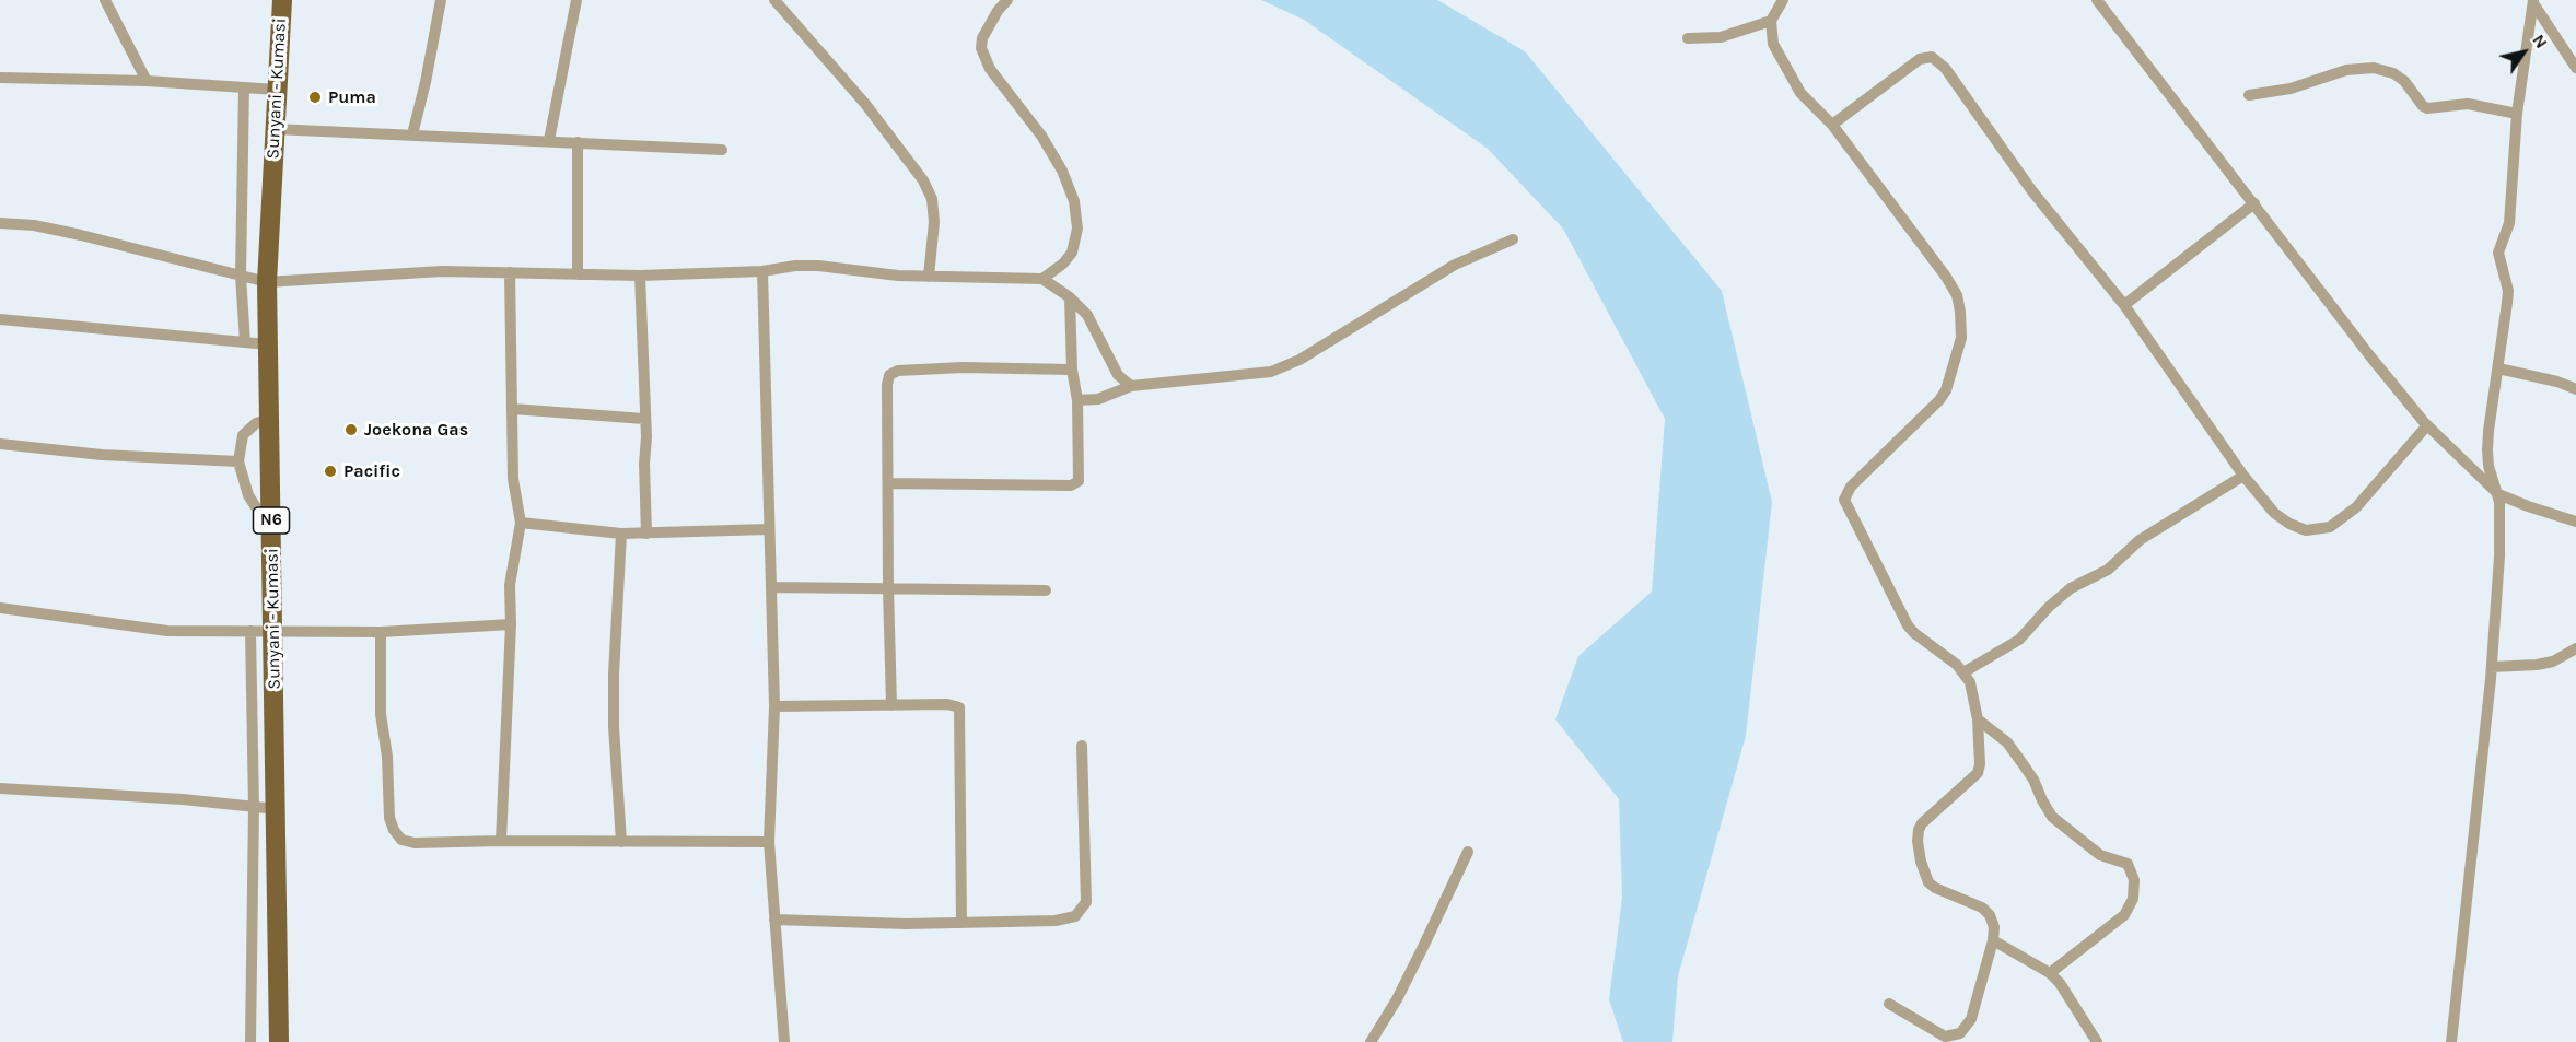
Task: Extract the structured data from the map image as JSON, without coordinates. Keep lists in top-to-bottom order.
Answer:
{
  "streets": {
    "main road": ["Sunyani - Kumasi", "N6"]
  },
  "places": ["Puma", "Joekona Gas", "Pacific"],
  "north": "top right"
}
